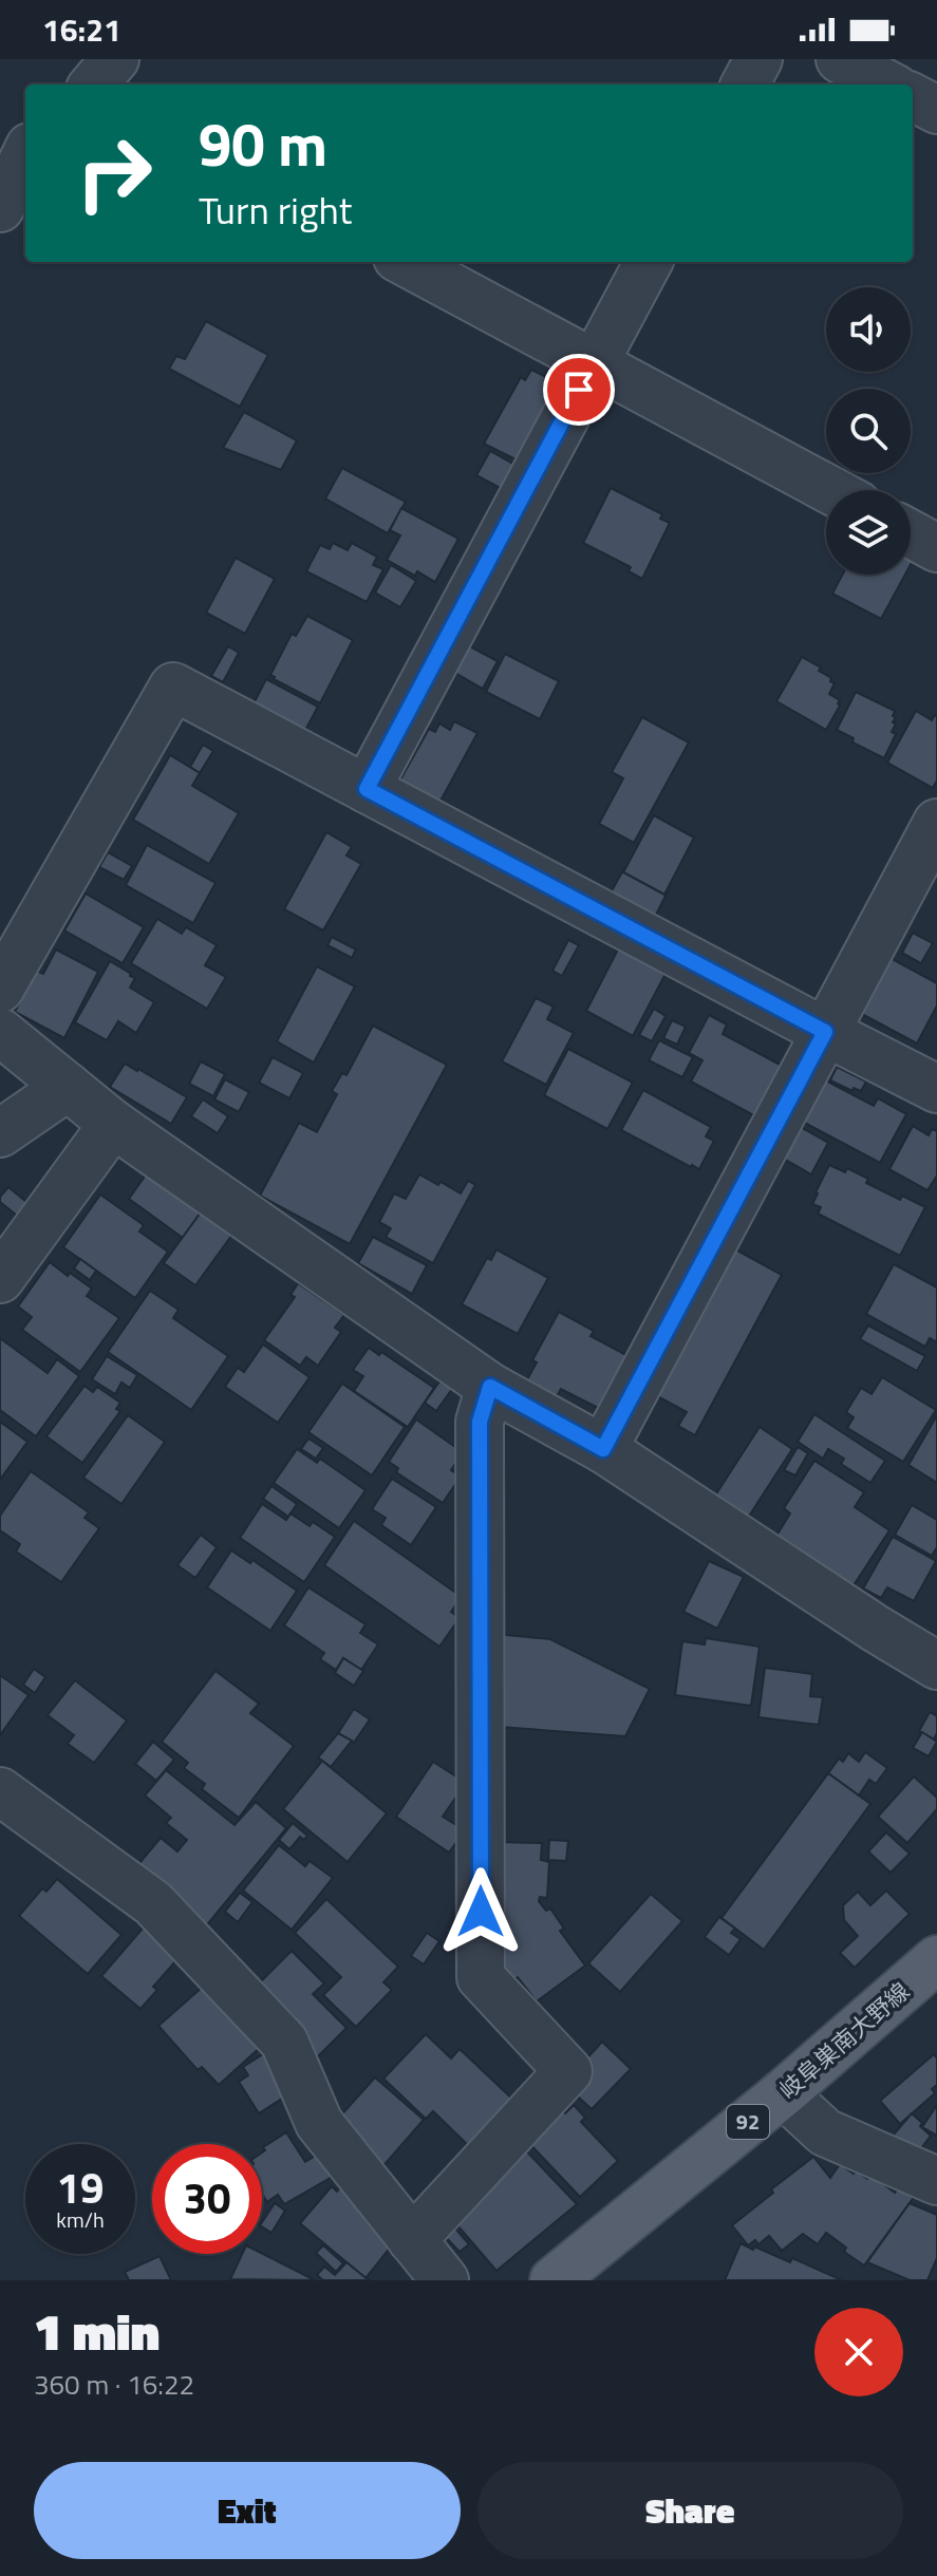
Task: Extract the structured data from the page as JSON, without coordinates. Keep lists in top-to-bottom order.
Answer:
{
  "streets": {
    "main road": ["岐阜巣南大野線", "92"]
  },
  "page": {
    "status": "16:21",
    "turn": ["90 m", "Turn right"],
    "speed": "19 km/h",
    "limit": "30",
    "heading": ["1 min", "360 m · 16:22"],
    "buttons": ["Exit", "Share"]
  }
}
